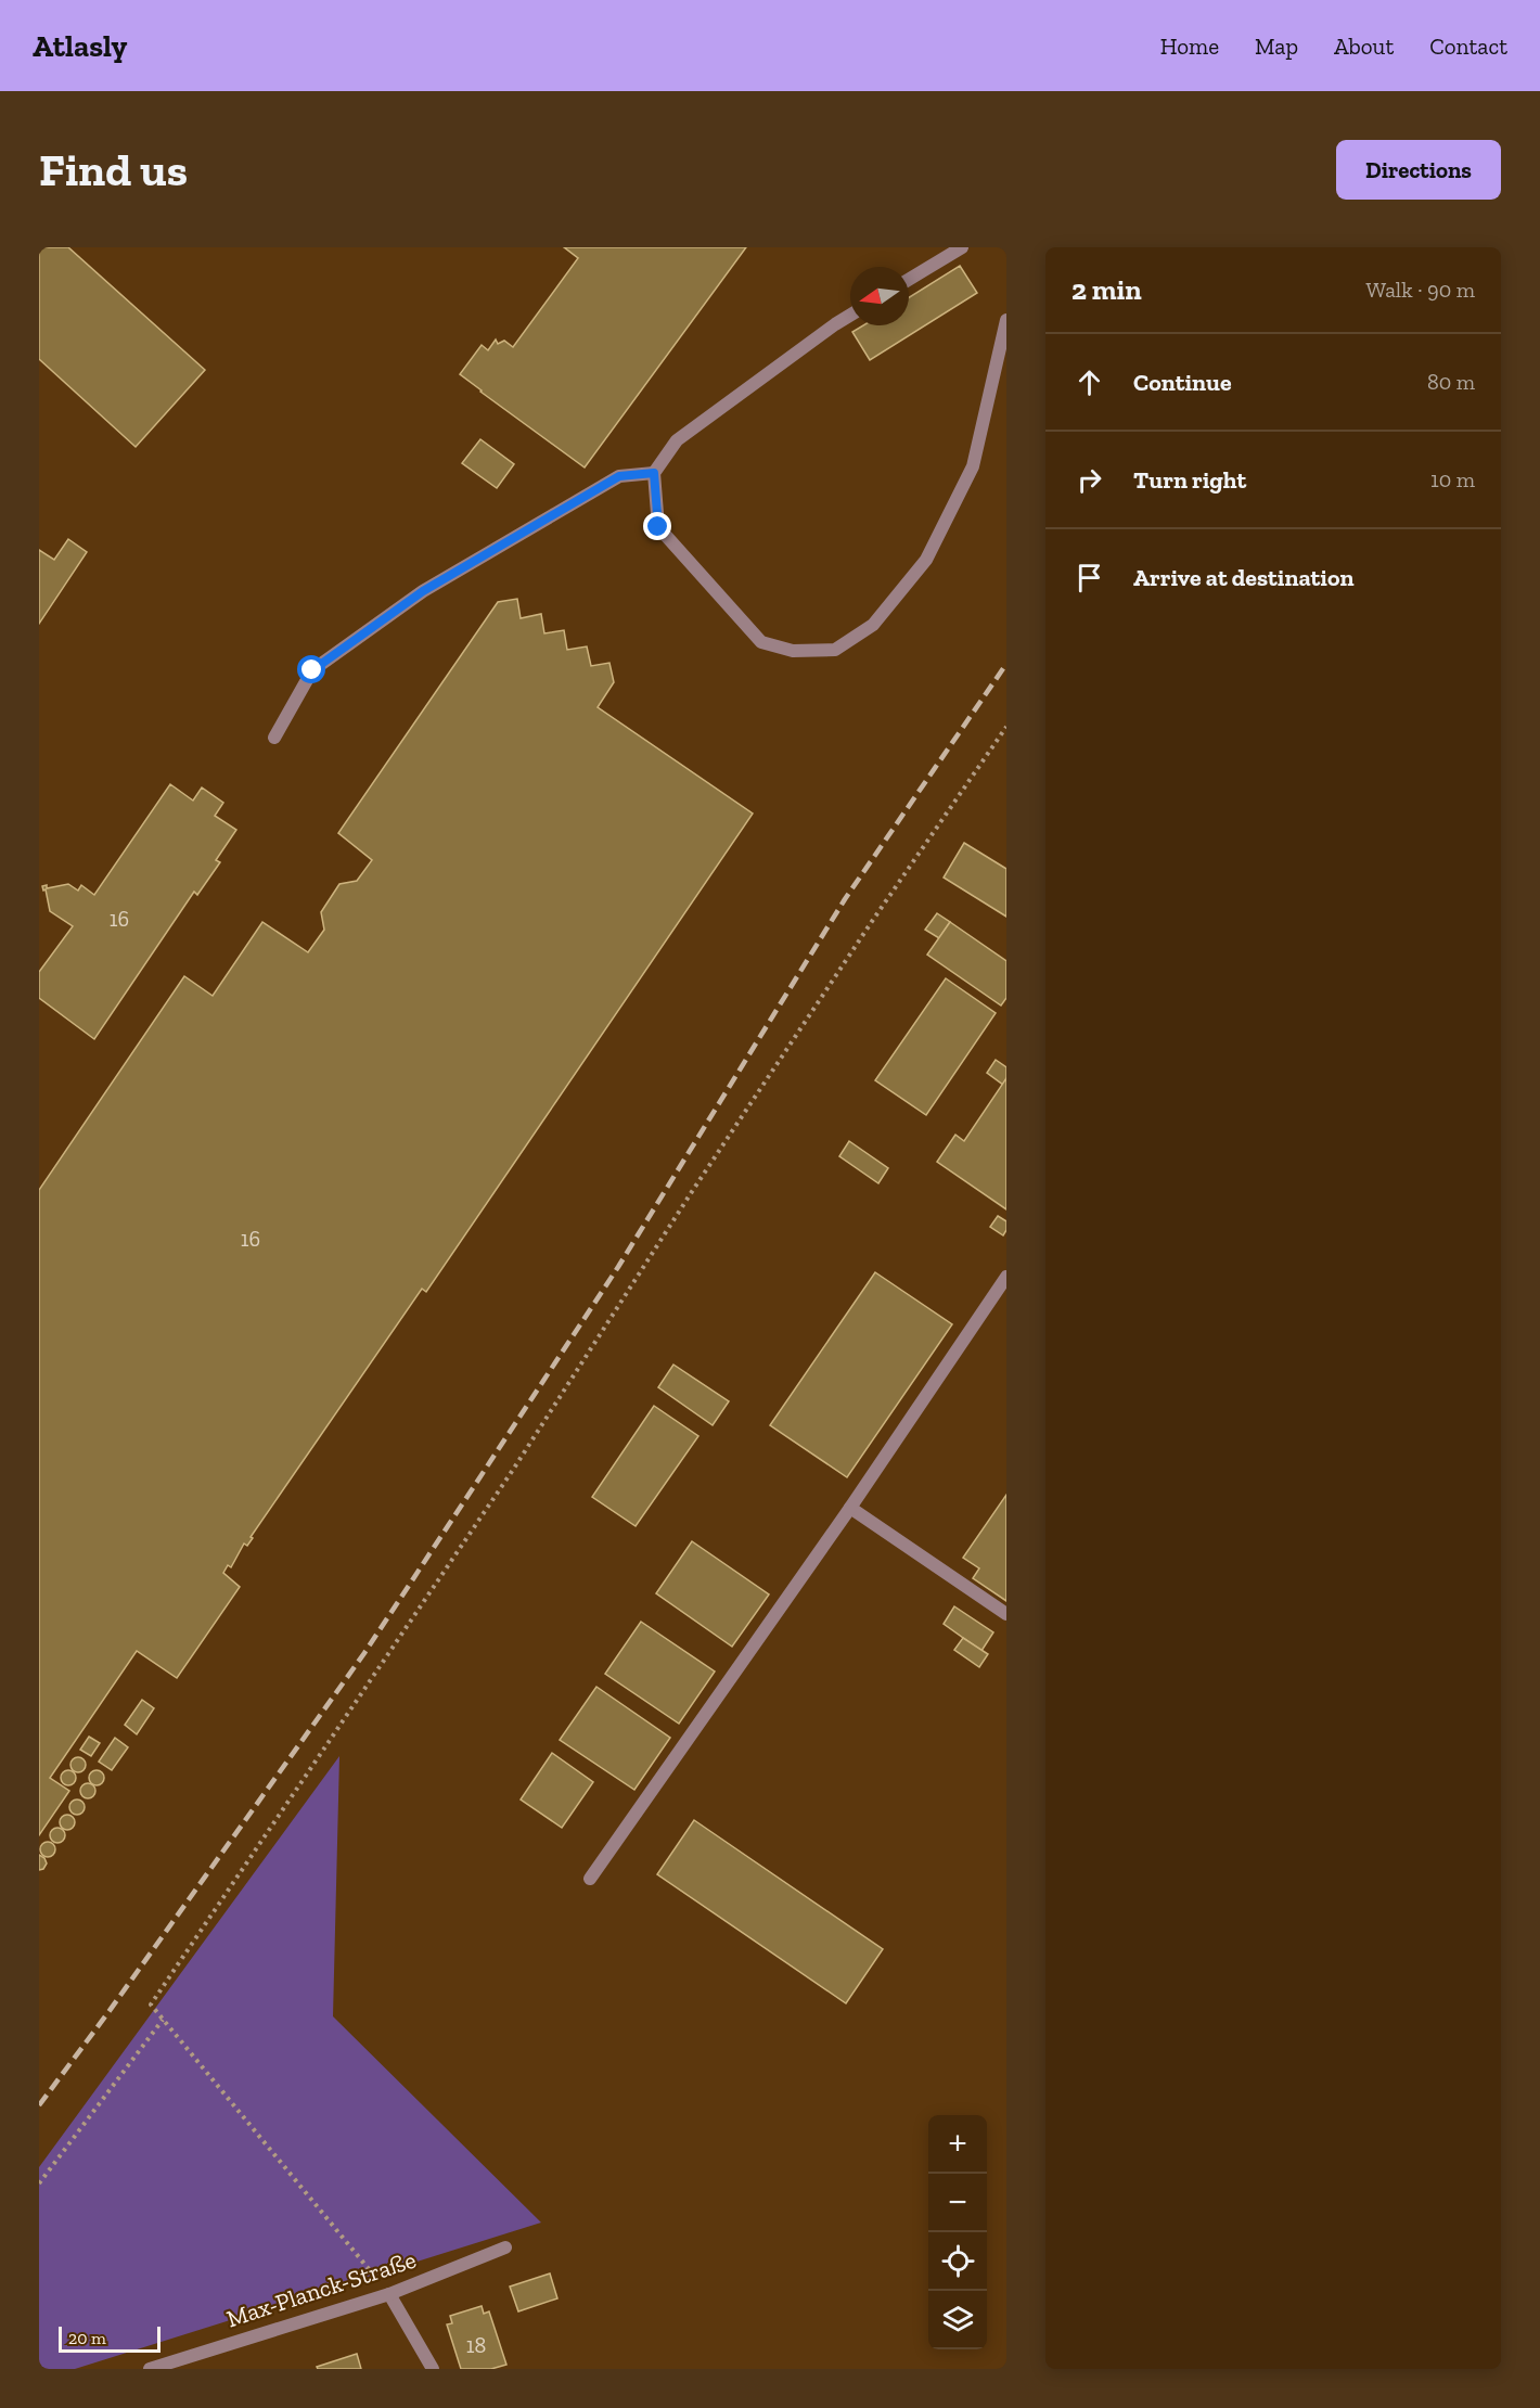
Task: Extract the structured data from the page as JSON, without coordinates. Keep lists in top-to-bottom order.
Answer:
{
  "streets": {
    "street": ["Max-Planck-Straße"]
  },
  "house_numbers": ["16", "16", "18"],
  "scale_bar": "20 m",
  "north": "left",
  "page": {
    "header": "Atlasly",
    "nav": [
      "Home",
      "Map",
      "About",
      "Contact"
    ],
    "buttons": "Directions",
    "title": "Find us",
    "heading": ["2 min", "Walk · 90 m"],
    "list": [
      ["Continue", "80 m"],
      ["Turn right", "10 m"],
      "Arrive at destination"
    ],
    "map_buttons": ["+", "−"],
    "scale": "20 m"
  }
}
